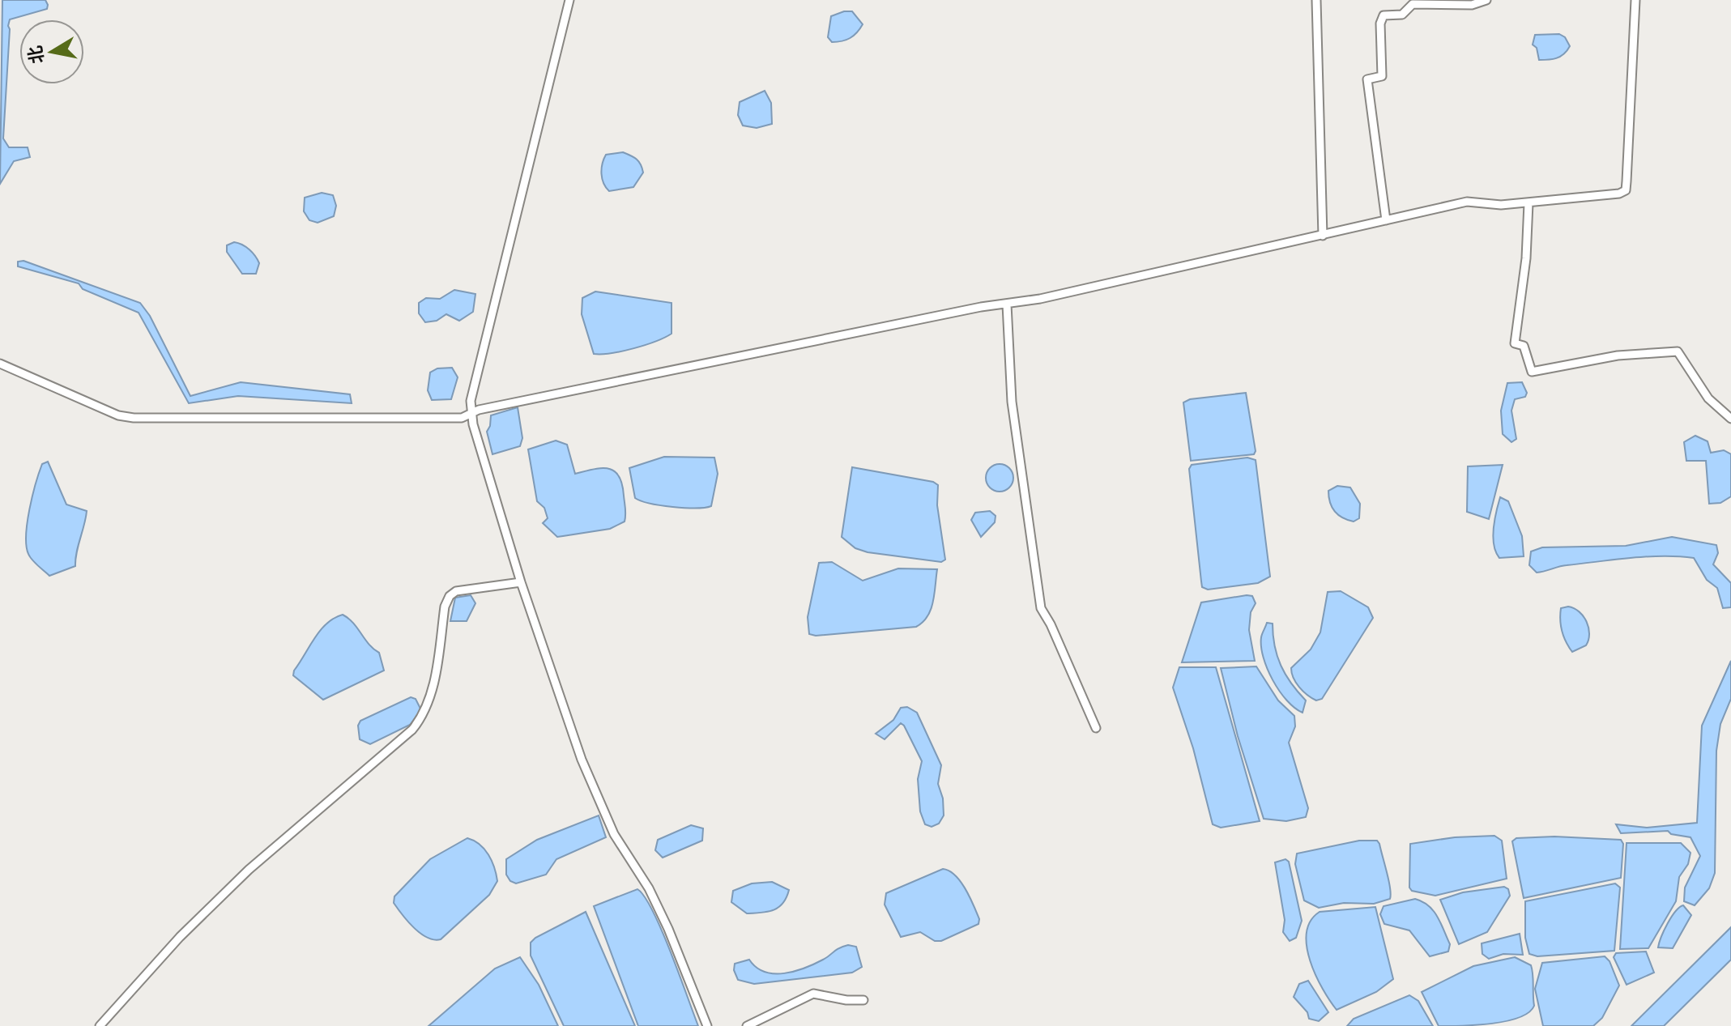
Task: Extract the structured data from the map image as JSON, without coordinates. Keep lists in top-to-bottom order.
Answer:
{
  "north": "left"
}
